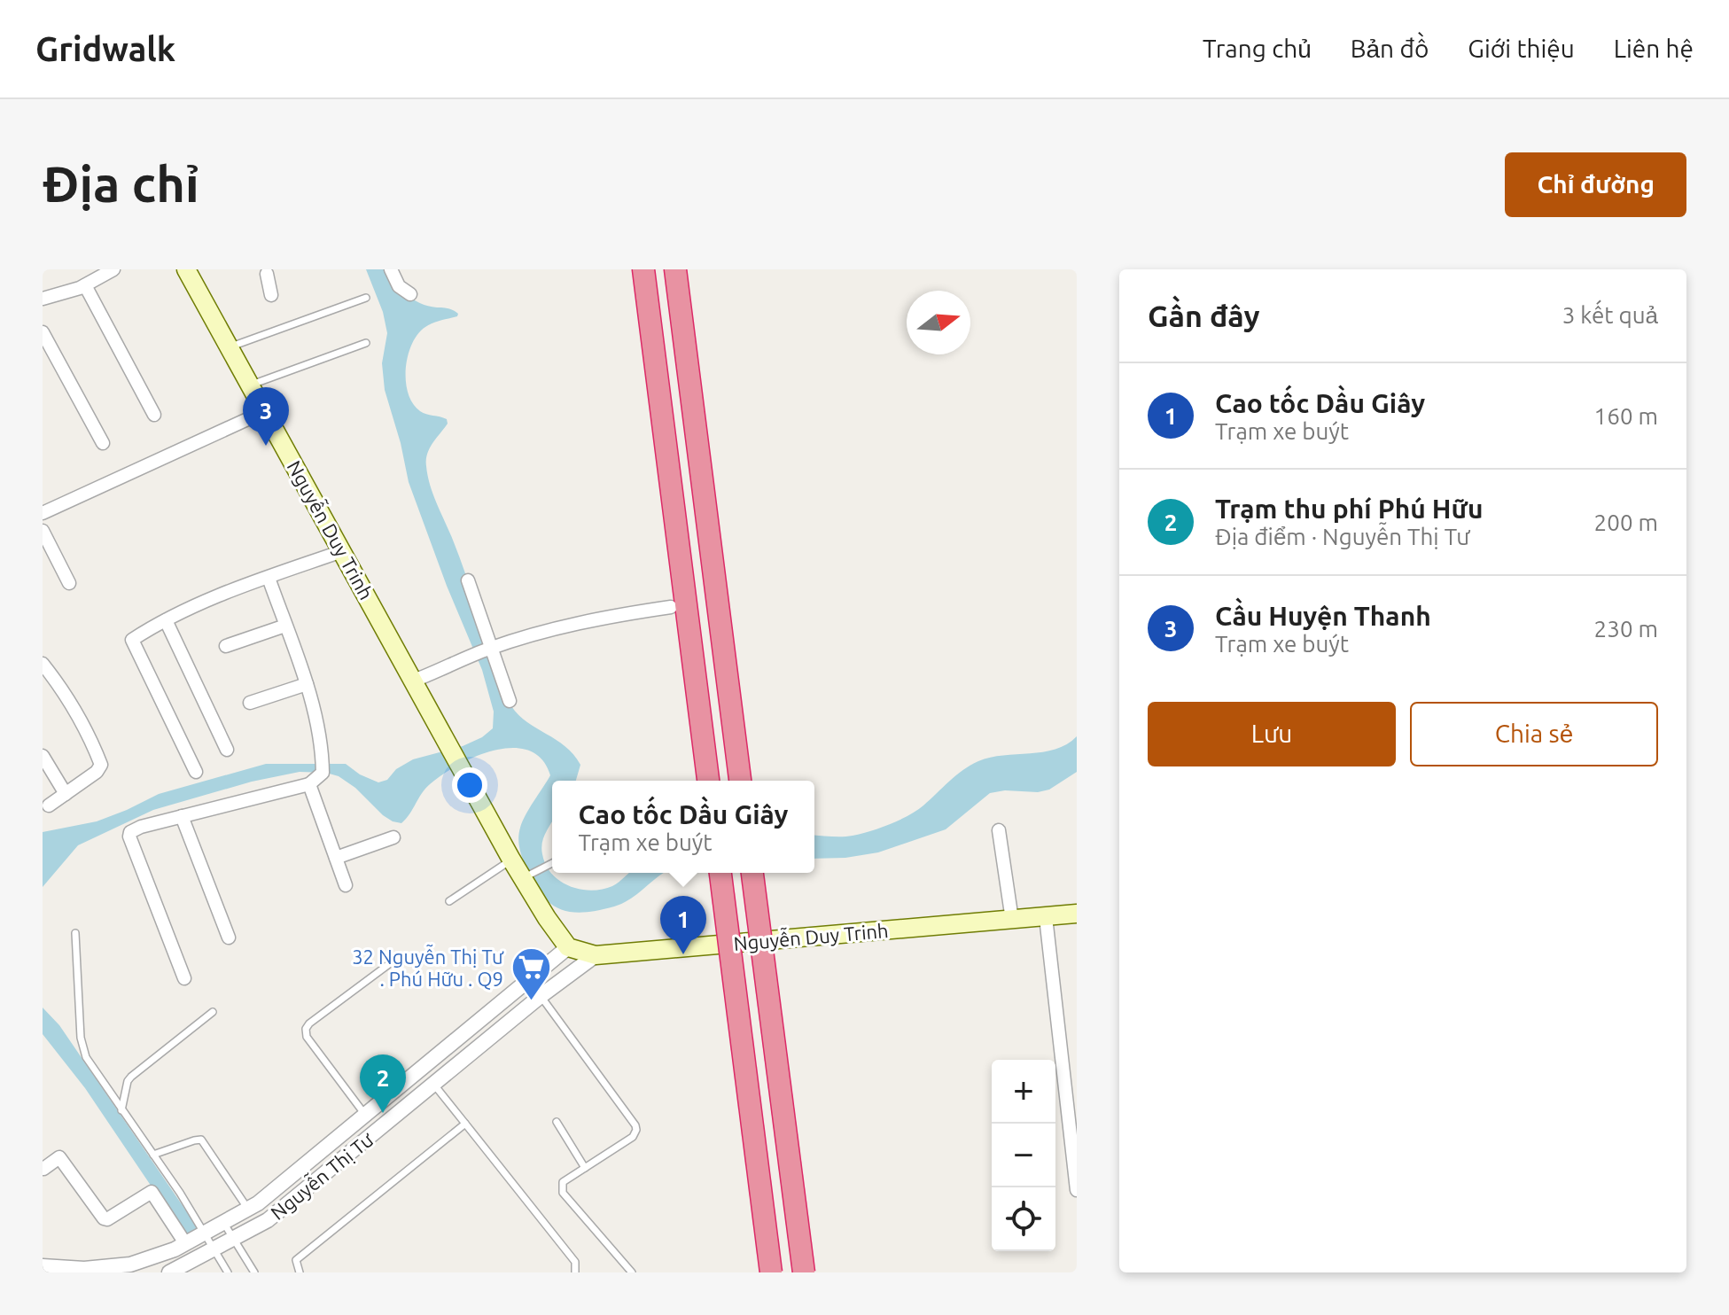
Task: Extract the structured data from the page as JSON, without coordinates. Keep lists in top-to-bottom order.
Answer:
{
  "streets": {
    "main road": ["Nguyễn Duy Trinh"],
    "street": ["Nguyễn Thị Tư"]
  },
  "crossings": [
    ["Nguyễn Duy Trinh", "Nguyễn Thị Tư"]
  ],
  "places": {
    "supermarket": ["32 Nguyễn Thị Tư . Phú Hữu . Q9"]
  },
  "north": "right",
  "page": {
    "header": "Gridwalk",
    "nav": [
      "Trang chủ",
      "Bản đồ",
      "Giới thiệu",
      "Liên hệ"
    ],
    "buttons": [
      "Chỉ đường",
      ["Lưu", "Chia sẻ"]
    ],
    "title": "Địa chỉ",
    "heading": ["Gần đây", "3 kết quả"],
    "list": [
      {
        "mark": "1",
        "name": "Cao tốc Dầu Giây",
        "note": "Trạm xe buýt",
        "value": "160 m"
      },
      {
        "mark": "2",
        "name": "Trạm thu phí Phú Hữu",
        "note": "Địa điểm · Nguyễn Thị Tư",
        "value": "200 m"
      },
      {
        "mark": "3",
        "name": "Cầu Huyện Thanh",
        "note": "Trạm xe buýt",
        "value": "230 m"
      }
    ],
    "pins": ["3", "1", "2"],
    "popup": ["Cao tốc Dầu Giây", "Trạm xe buýt"],
    "map_buttons": ["+", "−"]
  }
}
